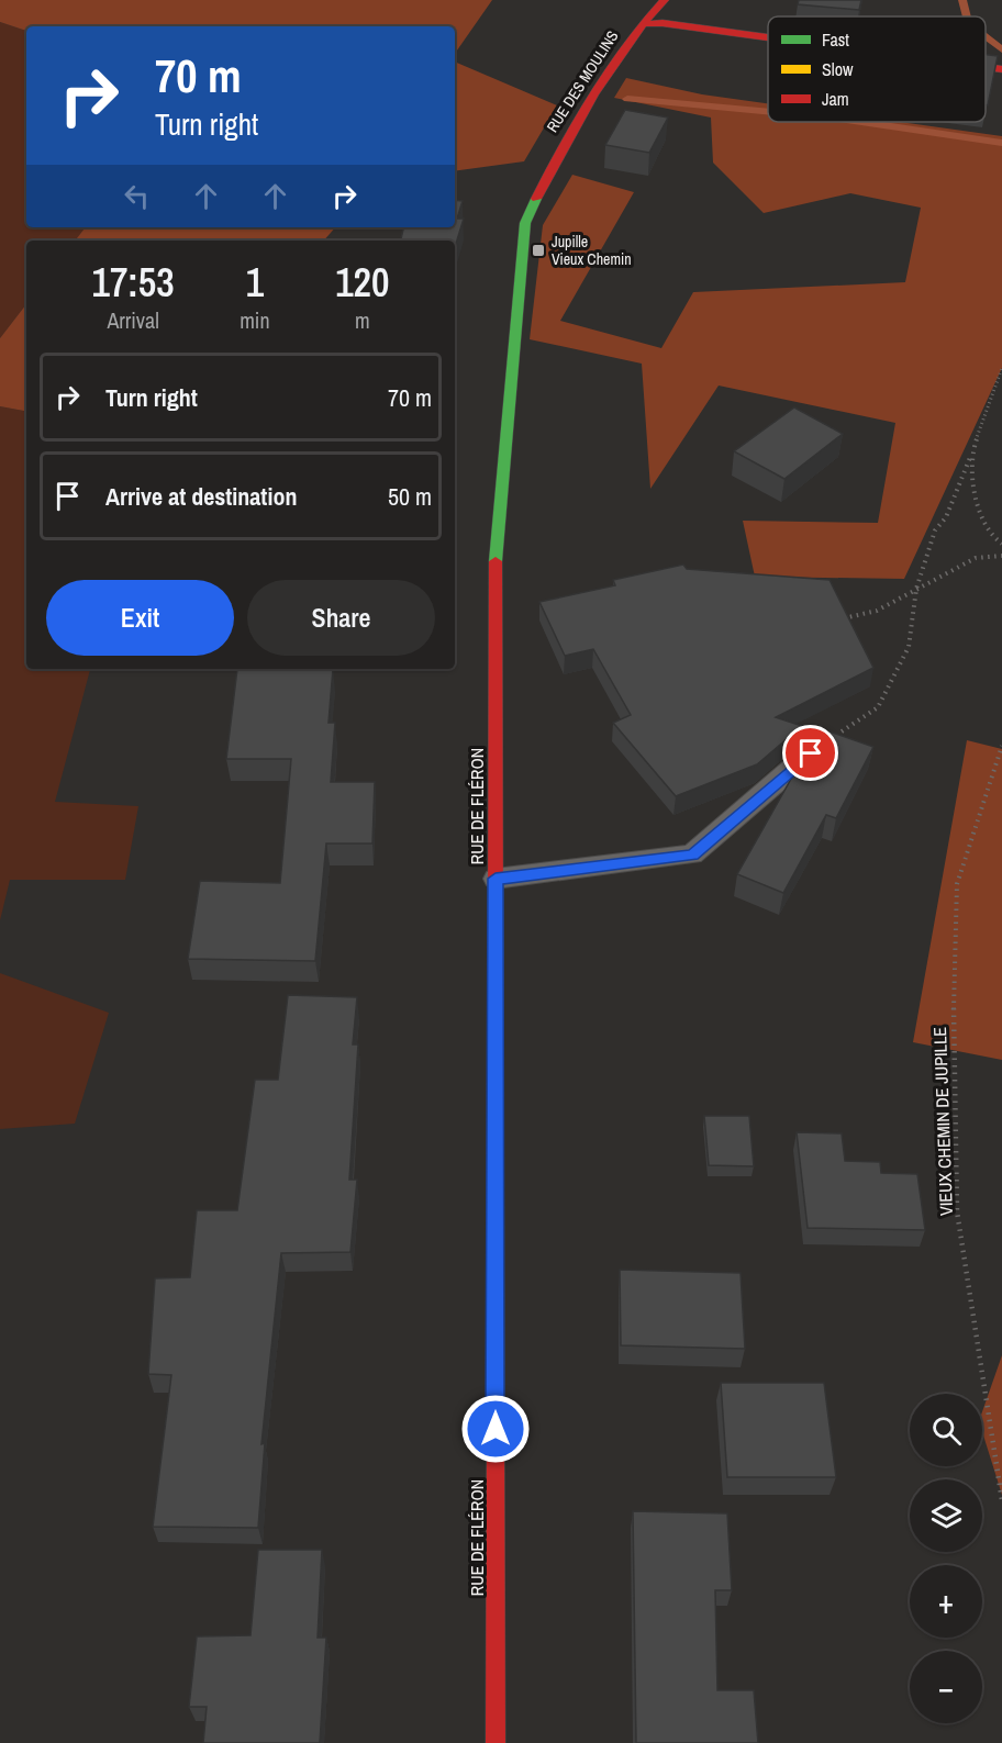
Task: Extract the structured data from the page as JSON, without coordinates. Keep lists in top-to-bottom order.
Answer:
{
  "streets": {
    "street": ["RUE DES MOULINS", "RUE DE FLÉRON"],
    "path": ["VIEUX CHEMIN DE JUPILLE"]
  },
  "crossings": [
    ["RUE DES MOULINS", "RUE DE FLÉRON"]
  ],
  "places": {
    "transit": ["Jupille Vieux Chemin"]
  },
  "legend": ["Fast", "Slow", "Jam"],
  "page": {
    "turn": ["70 m", "Turn right"],
    "eta": [
      "17:53",
      "Arrival",
      "1",
      "min",
      "120",
      "m"
    ],
    "list": [
      {
        "name": "Turn right",
        "value": "70 m"
      },
      {
        "name": "Arrive at destination",
        "value": "50 m"
      }
    ],
    "buttons": ["Exit", "Share"],
    "map_buttons": ["+", "−"]
  }
}
